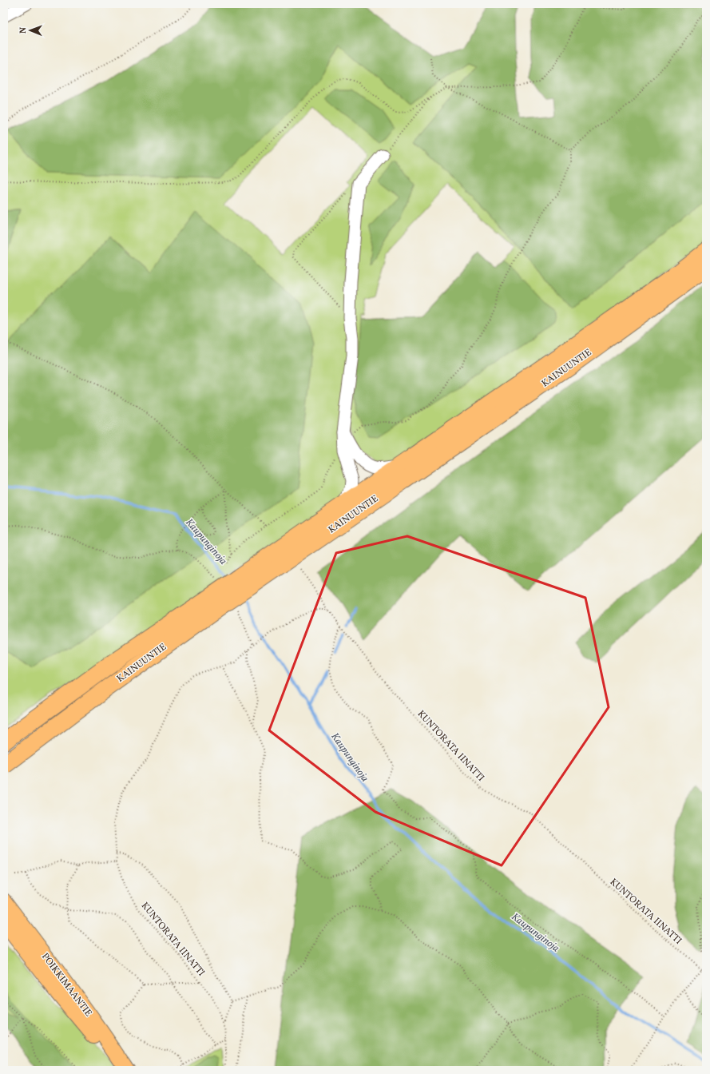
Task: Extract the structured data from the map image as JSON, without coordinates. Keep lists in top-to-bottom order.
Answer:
{
  "streets": {
    "highway": ["KAINUUNTIE"],
    "main road": ["POIKKIMAANTIE"],
    "path": ["KUNTORATA IINATTI"]
  },
  "water": ["Kaupunginoja"],
  "north": "left"
}
